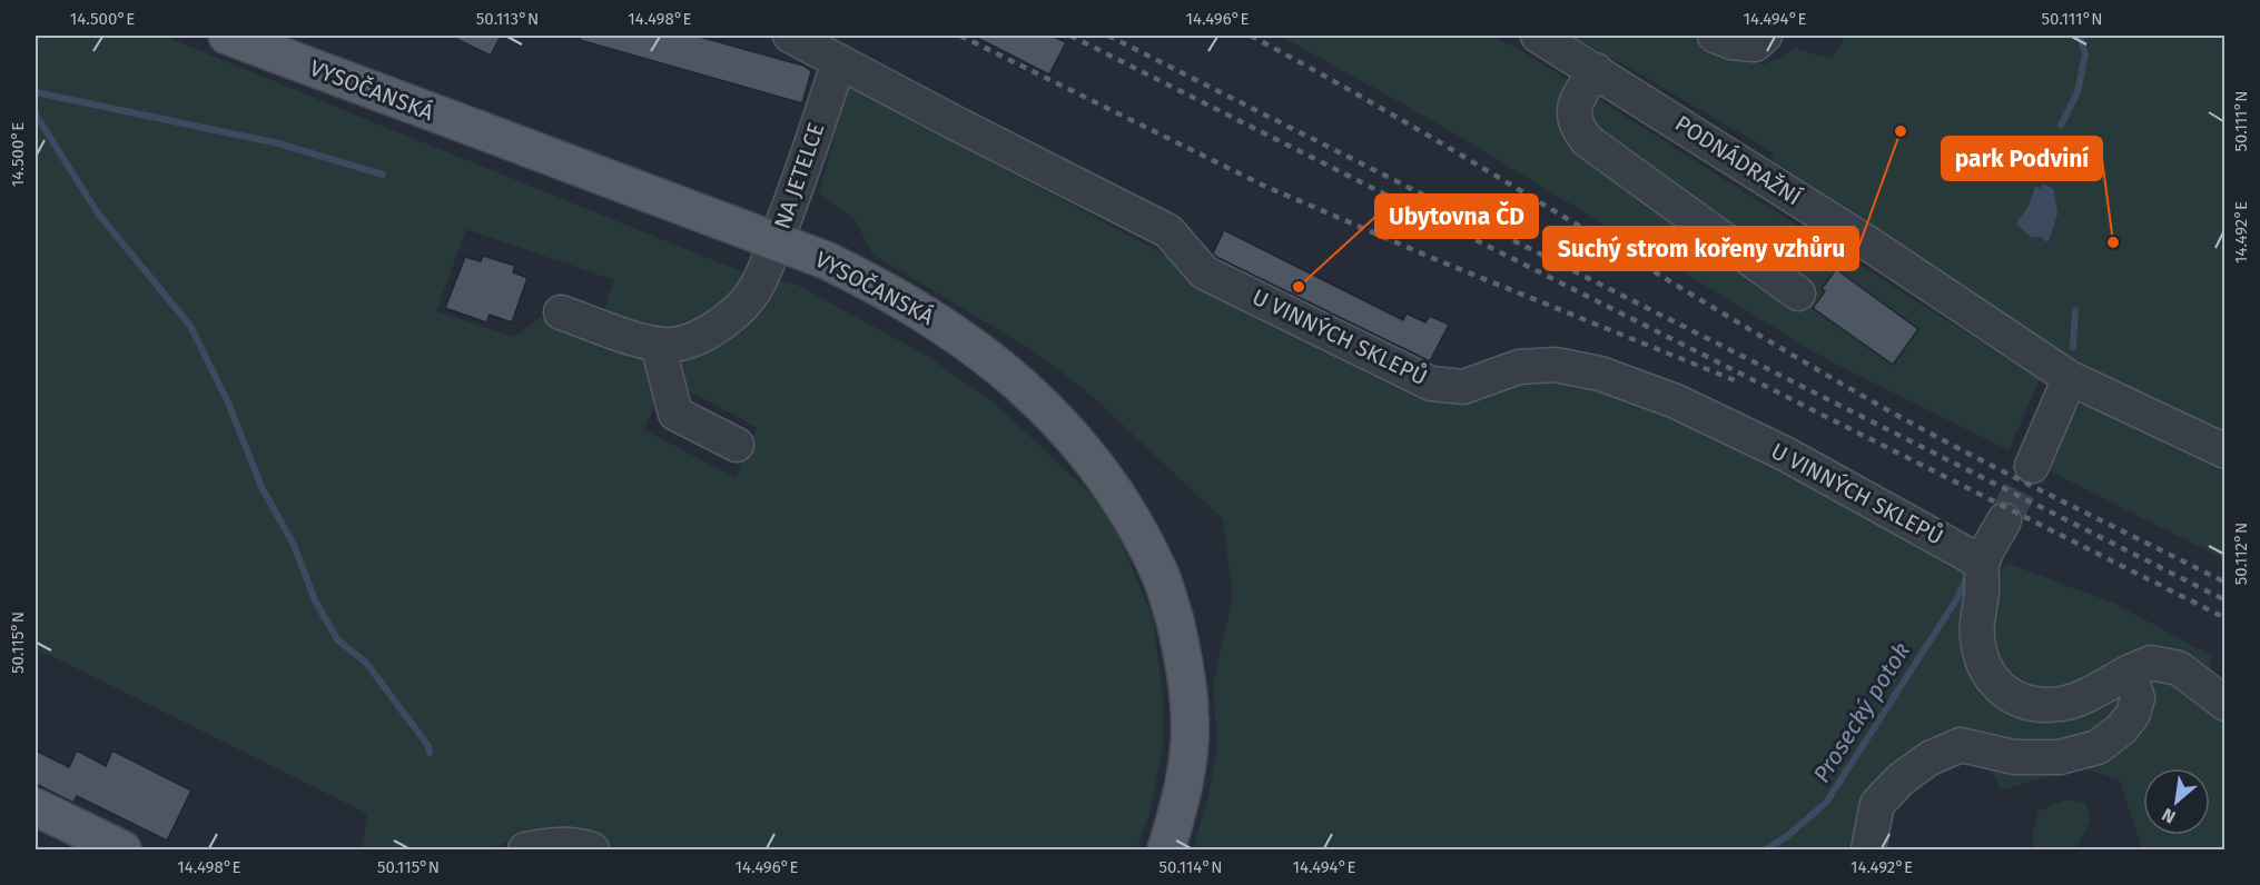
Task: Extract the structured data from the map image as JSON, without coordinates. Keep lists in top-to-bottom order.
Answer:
{
  "streets": {
    "main road": ["VYSOČANSKÁ"],
    "street": ["PODNÁDRAŽNÍ", "NA JETELCE", "U VINNÝCH SKLEPŮ"]
  },
  "crossings": [
    ["NA JETELCE", "U VINNÝCH SKLEPŮ"]
  ],
  "water": ["Prosecký potok"],
  "places": ["Suchý strom kořeny vzhůru", "park Podviní", "Ubytovna ČD"],
  "north": "bottom left",
  "coordinates": [
    "14.500°E",
    "50.113°N",
    "14.498°E",
    "14.496°E",
    "14.494°E",
    "50.111°N",
    "14.492°E",
    "50.112°N",
    "50.115°N",
    "50.114°N"
  ]
}
